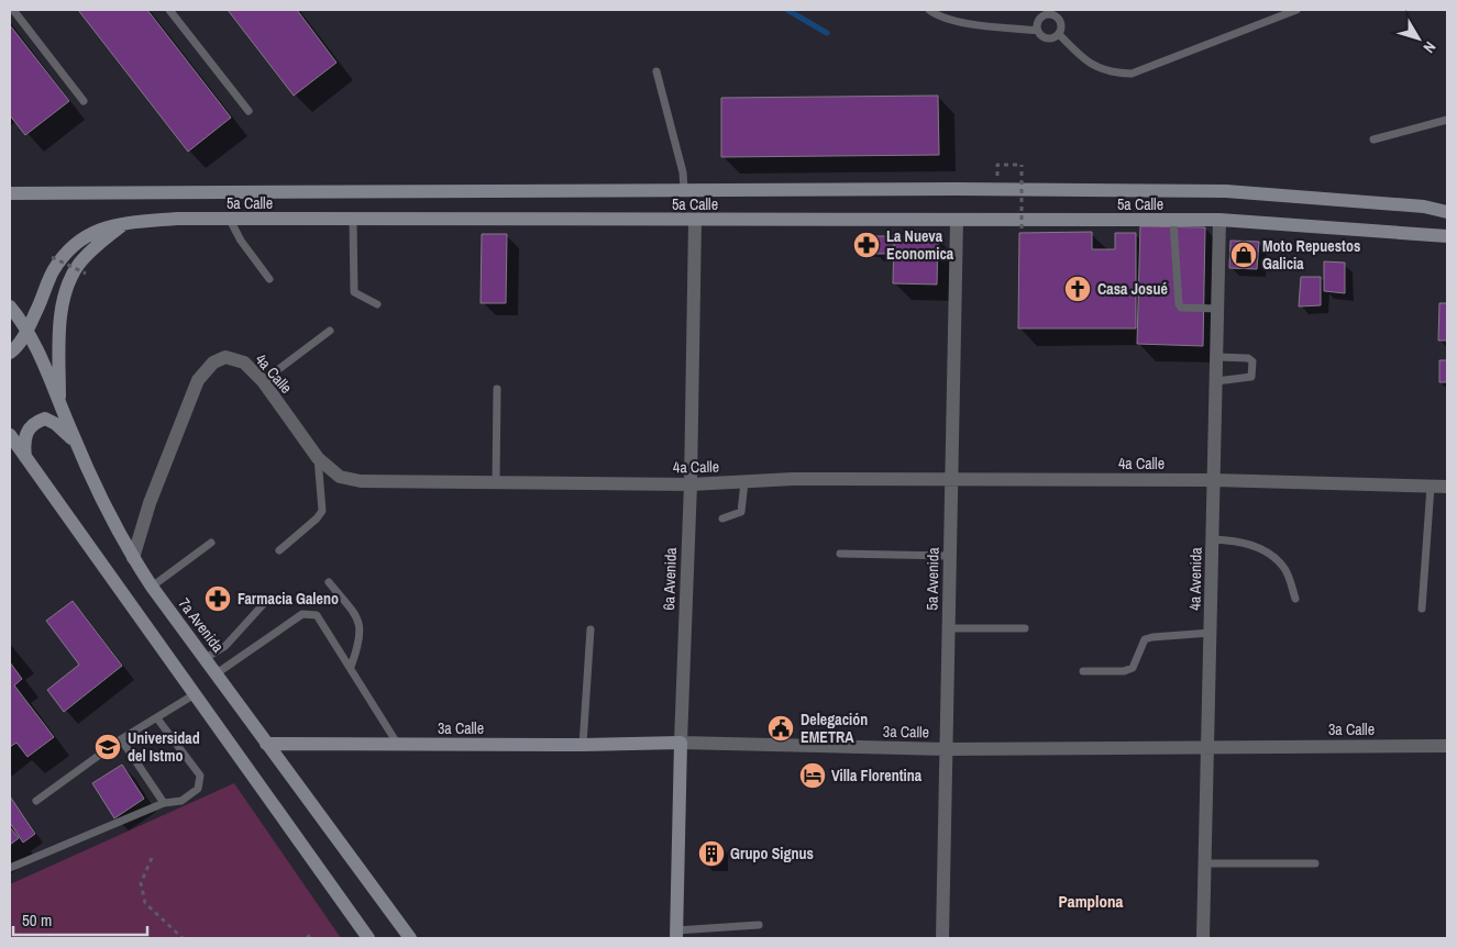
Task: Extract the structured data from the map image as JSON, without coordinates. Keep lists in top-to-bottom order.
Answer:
{
  "streets": {
    "main road": [
      "5a Calle",
      "6a Avenida",
      "7a Avenida",
      "3a Calle"
    ],
    "street": ["4a Calle", "5a Avenida", "4a Avenida"]
  },
  "crossings": [
    ["5a Calle", "6a Avenida"],
    ["5a Calle", "5a Avenida"],
    ["5a Calle", "4a Avenida"],
    ["5a Calle", "7a Avenida"],
    ["4a Calle", "6a Avenida"],
    ["4a Calle", "5a Avenida"],
    ["4a Calle", "4a Avenida"],
    ["4a Calle", "7a Avenida"],
    ["6a Avenida", "3a Calle"],
    ["5a Avenida", "3a Calle"],
    ["4a Avenida", "3a Calle"],
    ["7a Avenida", "3a Calle"]
  ],
  "districts": ["Pamplona"],
  "places": {
    "pharmacy": ["La Nueva Economica", "Farmacia Galeno"],
    "shop": ["Moto Repuestos Galicia"],
    "church": ["Casa Josué"],
    "public building": ["Delegación EMETRA"],
    "school or university": ["Universidad del Istmo"],
    "hotel": ["Villa Florentina"],
    "building": ["Grupo Signus"]
  },
  "scale_bar": "50 m",
  "north": "bottom right"
}
